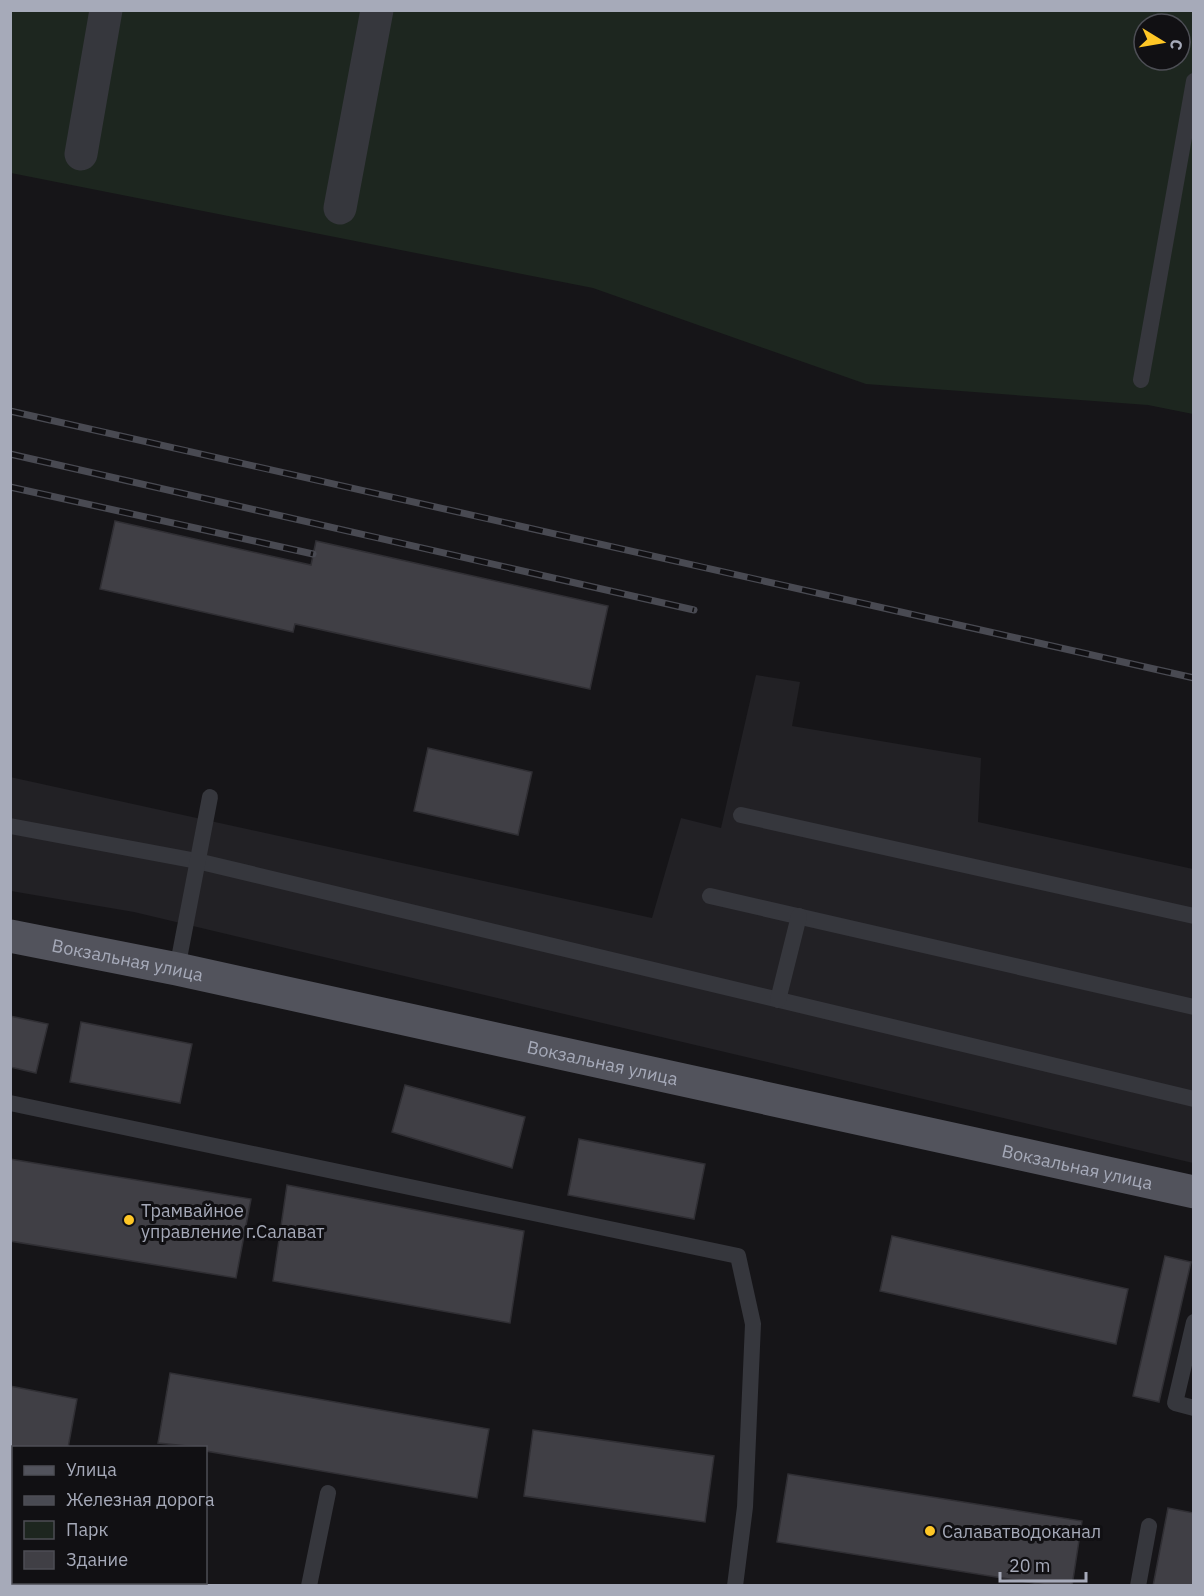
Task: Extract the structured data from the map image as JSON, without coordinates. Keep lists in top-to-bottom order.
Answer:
{
  "streets": {
    "main road": ["Вокзальная улица"]
  },
  "places": ["Трамвайное управление г.Салават", "Салаватводоканал"],
  "legend": [
    "Улица",
    "Железная дорога",
    "Парк",
    "Здание"
  ],
  "scale_bar": "20 m",
  "north": "right"
}
